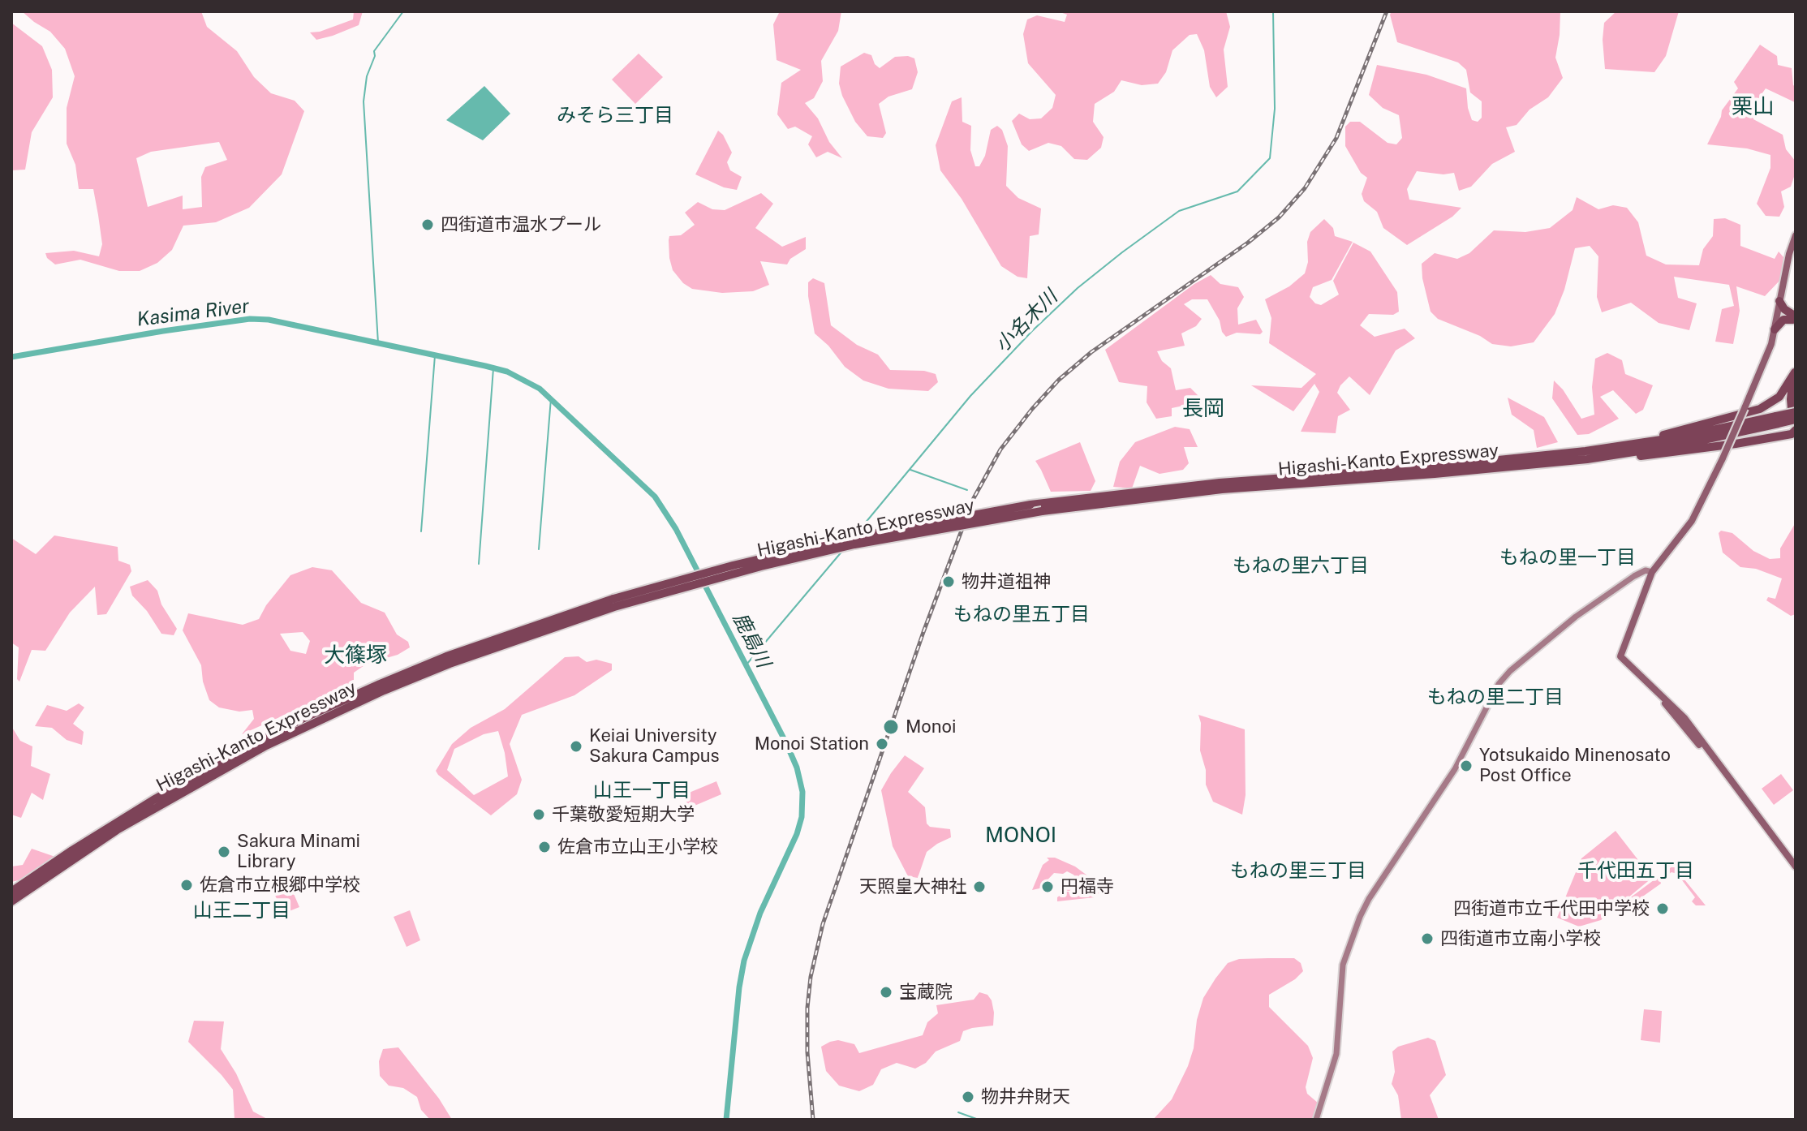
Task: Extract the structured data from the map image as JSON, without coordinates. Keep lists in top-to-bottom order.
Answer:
{
  "streets": {
    "highway": ["Higashi-Kanto Expressway"]
  },
  "districts": [
    "栗山",
    "みそら三丁目",
    "長岡",
    "もねの里一丁目",
    "もねの里六丁目",
    "もねの里五丁目",
    "大篠塚",
    "もねの里二丁目",
    "山王一丁目",
    "MONOI",
    "もねの里三丁目",
    "千代田五丁目",
    "山王二丁目"
  ],
  "water": ["Kasima River", "小名木川", "鹿島川"],
  "places": [
    "四街道市温水プール",
    "物井道祖神",
    "Monoi",
    "Monoi Station",
    "Keiai University Sakura Campus",
    "Yotsukaido Minenosato Post Office",
    "千葉敬愛短期大学",
    "佐倉市立山王小学校",
    "Sakura Minami Library",
    "佐倉市立根郷中学校",
    "天照皇大神社",
    "円福寺",
    "四街道市立千代田中学校",
    "四街道市立南小学校",
    "宝蔵院",
    "物井弁財天"
  ]
}
